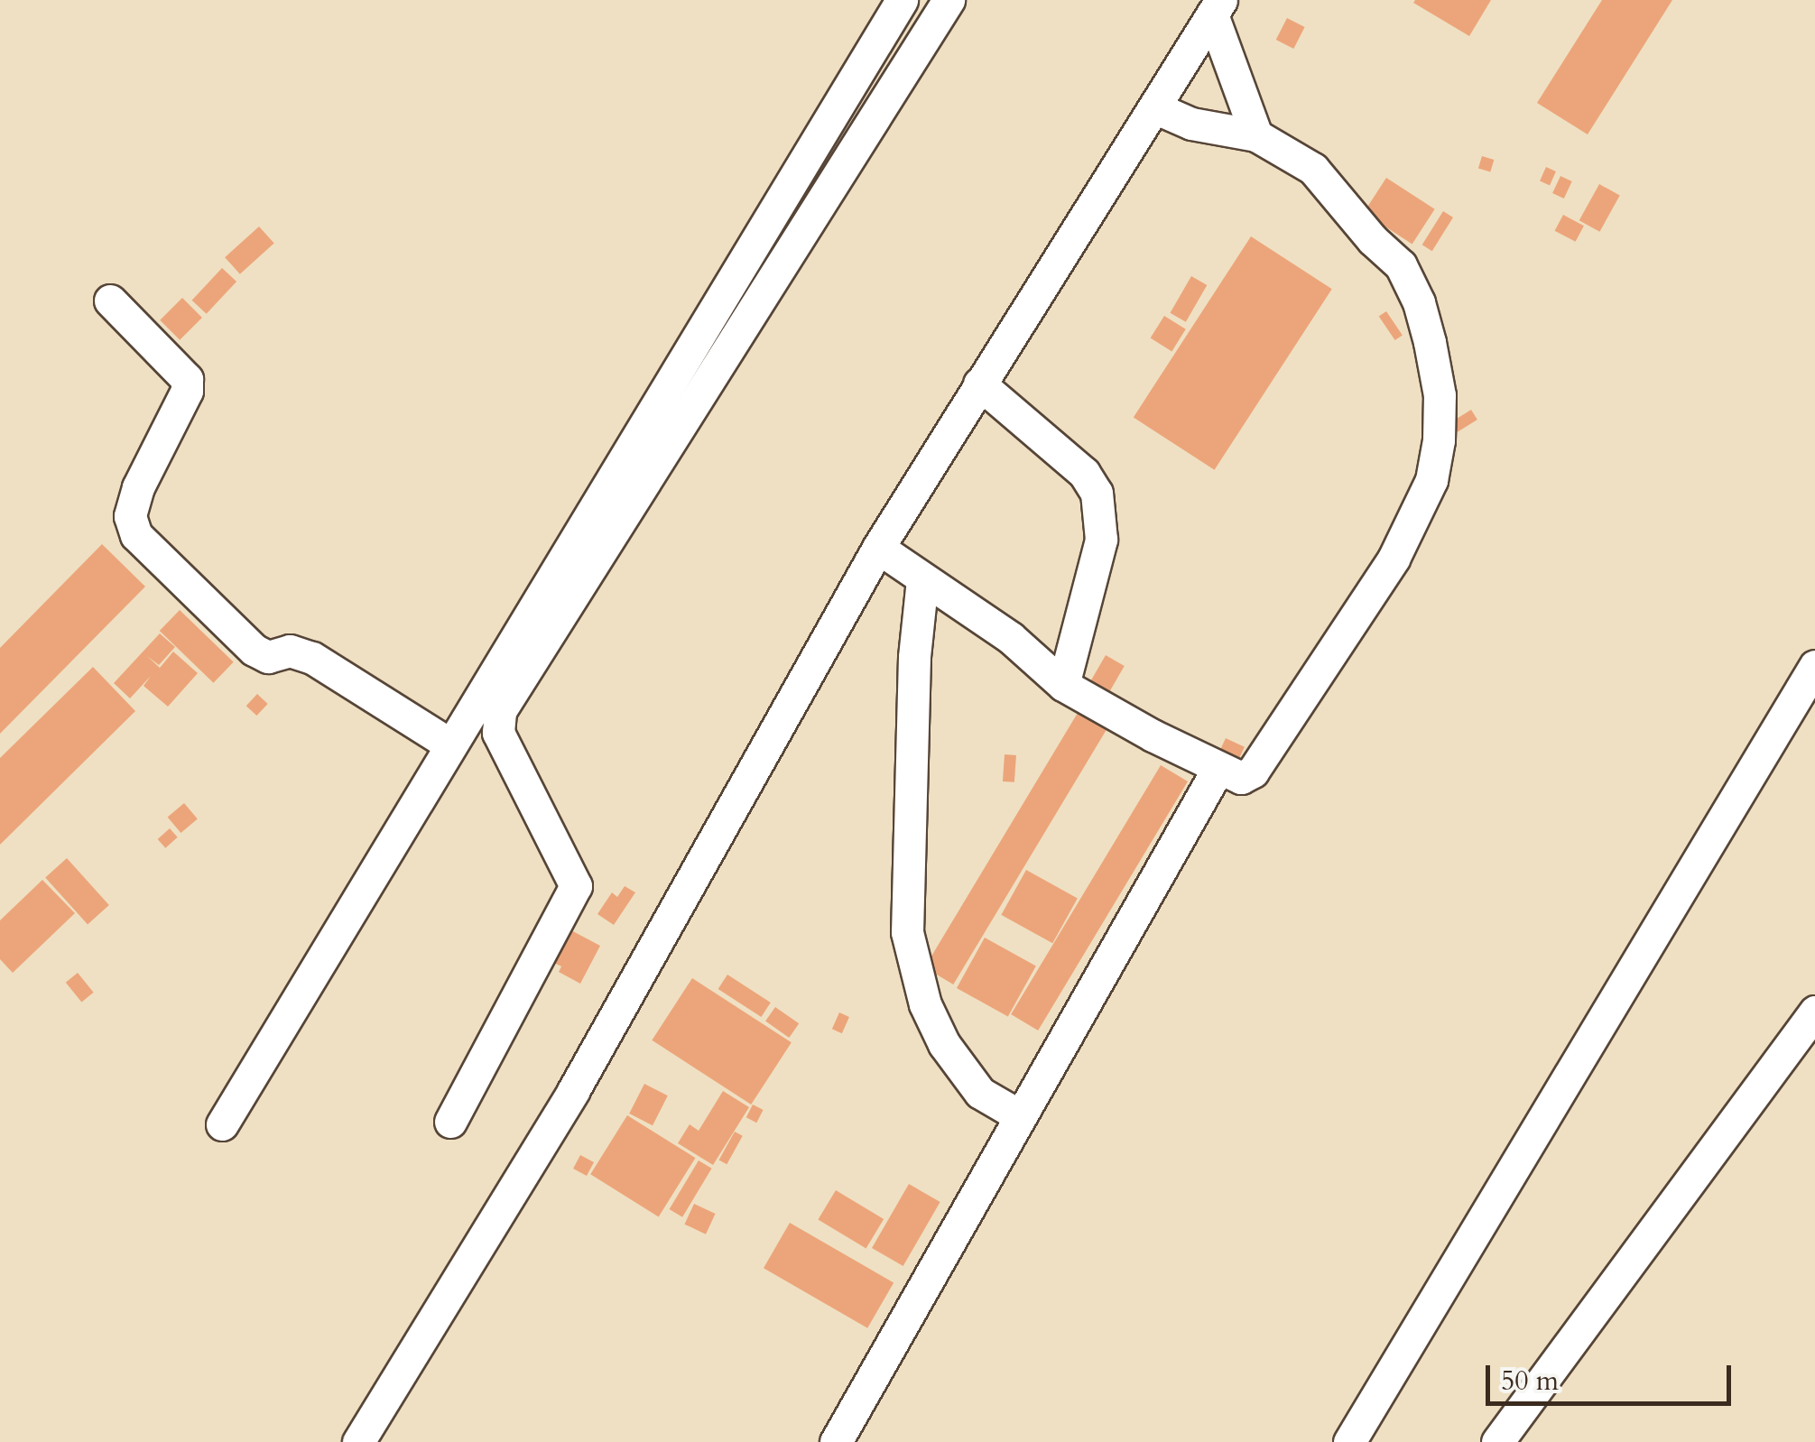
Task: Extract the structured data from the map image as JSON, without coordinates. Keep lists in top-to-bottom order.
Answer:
{
  "scale_bar": "50 m"
}
